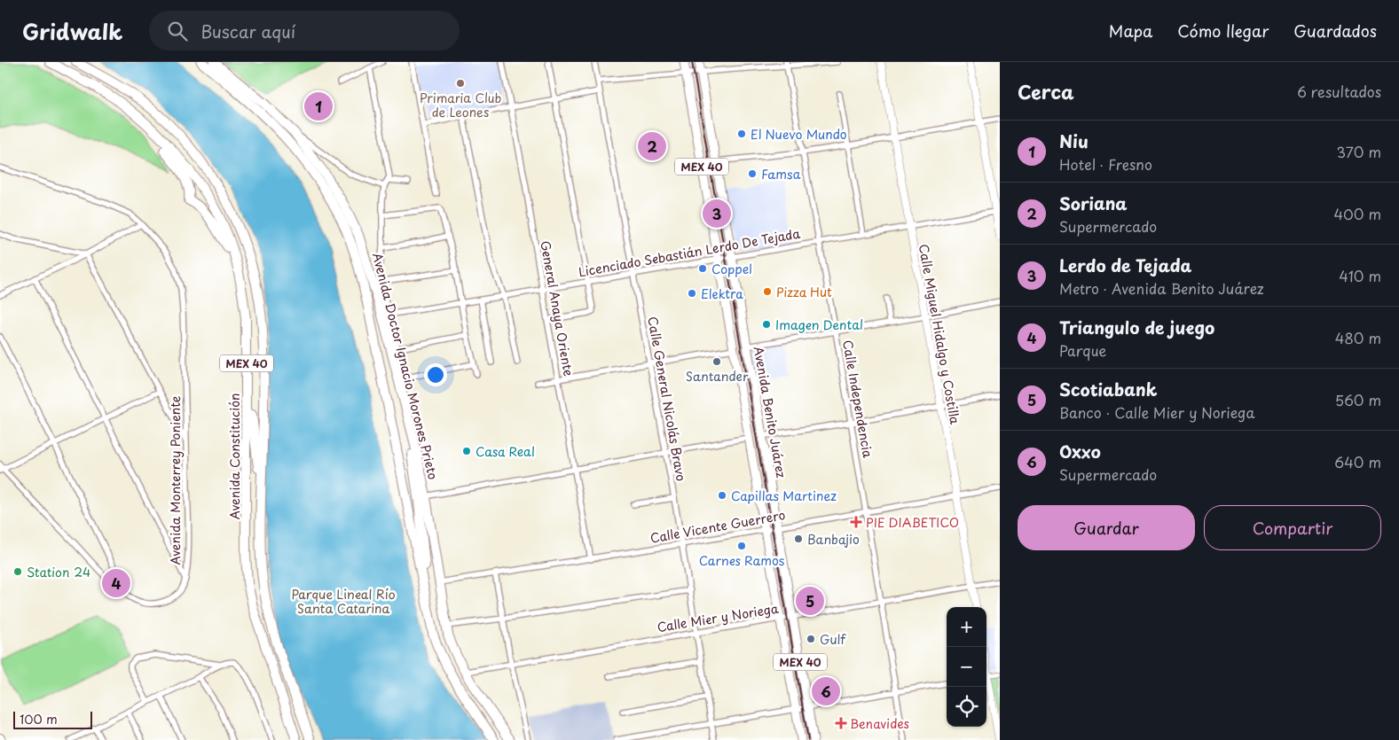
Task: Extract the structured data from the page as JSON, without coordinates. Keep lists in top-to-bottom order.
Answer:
{
  "streets": {
    "highway": ["MEX 40", "Avenida Doctor Ignacio Morones Prieto", "Avenida Constitución"],
    "main road": ["Avenida Benito Juárez"],
    "street": [
      "Licenciado Sebastián Lerdo De Tejada",
      "General Anaya Oriente",
      "Calle Miguel Hidalgo y Costilla",
      "Calle General Nicolás Bravo",
      "Calle Independencia",
      "Avenida Monterrey Poniente",
      "Calle Vicente Guerrero",
      "Calle Mier y Noriega"
    ]
  },
  "crossings": [
    ["MEX 40", "Avenida Benito Juárez"],
    ["Licenciado Sebastián Lerdo De Tejada", "General Anaya Oriente"],
    ["Licenciado Sebastián Lerdo De Tejada", "Calle Miguel Hidalgo y Costilla"],
    ["Licenciado Sebastián Lerdo De Tejada", "Avenida Doctor Ignacio Morones Prieto"],
    ["Licenciado Sebastián Lerdo De Tejada", "Calle General Nicolás Bravo"],
    ["Licenciado Sebastián Lerdo De Tejada", "Calle Independencia"],
    ["Licenciado Sebastián Lerdo De Tejada", "Avenida Benito Juárez"],
    ["General Anaya Oriente", "Calle Vicente Guerrero"],
    ["Calle Miguel Hidalgo y Costilla", "Calle Vicente Guerrero"],
    ["Calle Miguel Hidalgo y Costilla", "Calle Mier y Noriega"],
    ["Avenida Doctor Ignacio Morones Prieto", "Calle Vicente Guerrero"],
    ["Avenida Doctor Ignacio Morones Prieto", "Calle Mier y Noriega"],
    ["Calle General Nicolás Bravo", "Calle Vicente Guerrero"],
    ["Calle General Nicolás Bravo", "Calle Mier y Noriega"],
    ["Calle Independencia", "Calle Vicente Guerrero"],
    ["Calle Independencia", "Calle Mier y Noriega"],
    ["Avenida Benito Juárez", "Calle Vicente Guerrero"],
    ["Avenida Benito Juárez", "Calle Mier y Noriega"]
  ],
  "parks": ["Parque Lineal Río Santa Catarina"],
  "places": {
    "other": [
      "Primaria Club de Leones",
      "El Nuevo Mundo",
      "Famsa",
      "Coppel",
      "Pizza Hut",
      "Elektra",
      "Imagen Dental",
      "Santander",
      "Casa Real",
      "Capillas Martinez",
      "Banbajio",
      "Carnes Ramos",
      "Station 24",
      "Gulf"
    ],
    "health": ["PIE DIABETICO", "Benavides"]
  },
  "scale_bar": "100 m",
  "page": {
    "header": "Gridwalk",
    "search": "Buscar aquí",
    "nav": ["Mapa", "Cómo llegar", "Guardados"],
    "heading": ["Cerca", "6 resultados"],
    "pins": [
      "1",
      "2",
      "3",
      "4",
      "5",
      "6"
    ],
    "list": [
      {
        "mark": "1",
        "name": "Niu",
        "note": "Hotel · Fresno",
        "value": "370 m"
      },
      {
        "mark": "2",
        "name": "Soriana",
        "note": "Supermercado",
        "value": "400 m"
      },
      {
        "mark": "3",
        "name": "Lerdo de Tejada",
        "note": "Metro · Avenida Benito Juárez",
        "value": "410 m"
      },
      {
        "mark": "4",
        "name": "Triangulo de juego",
        "note": "Parque",
        "value": "480 m"
      },
      {
        "mark": "5",
        "name": "Scotiabank",
        "note": "Banco · Calle Mier y Noriega",
        "value": "560 m"
      },
      {
        "mark": "6",
        "name": "Oxxo",
        "note": "Supermercado",
        "value": "640 m"
      }
    ],
    "buttons": ["Guardar", "Compartir"],
    "map_buttons": ["+", "−"],
    "scale": "100 m"
  }
}
